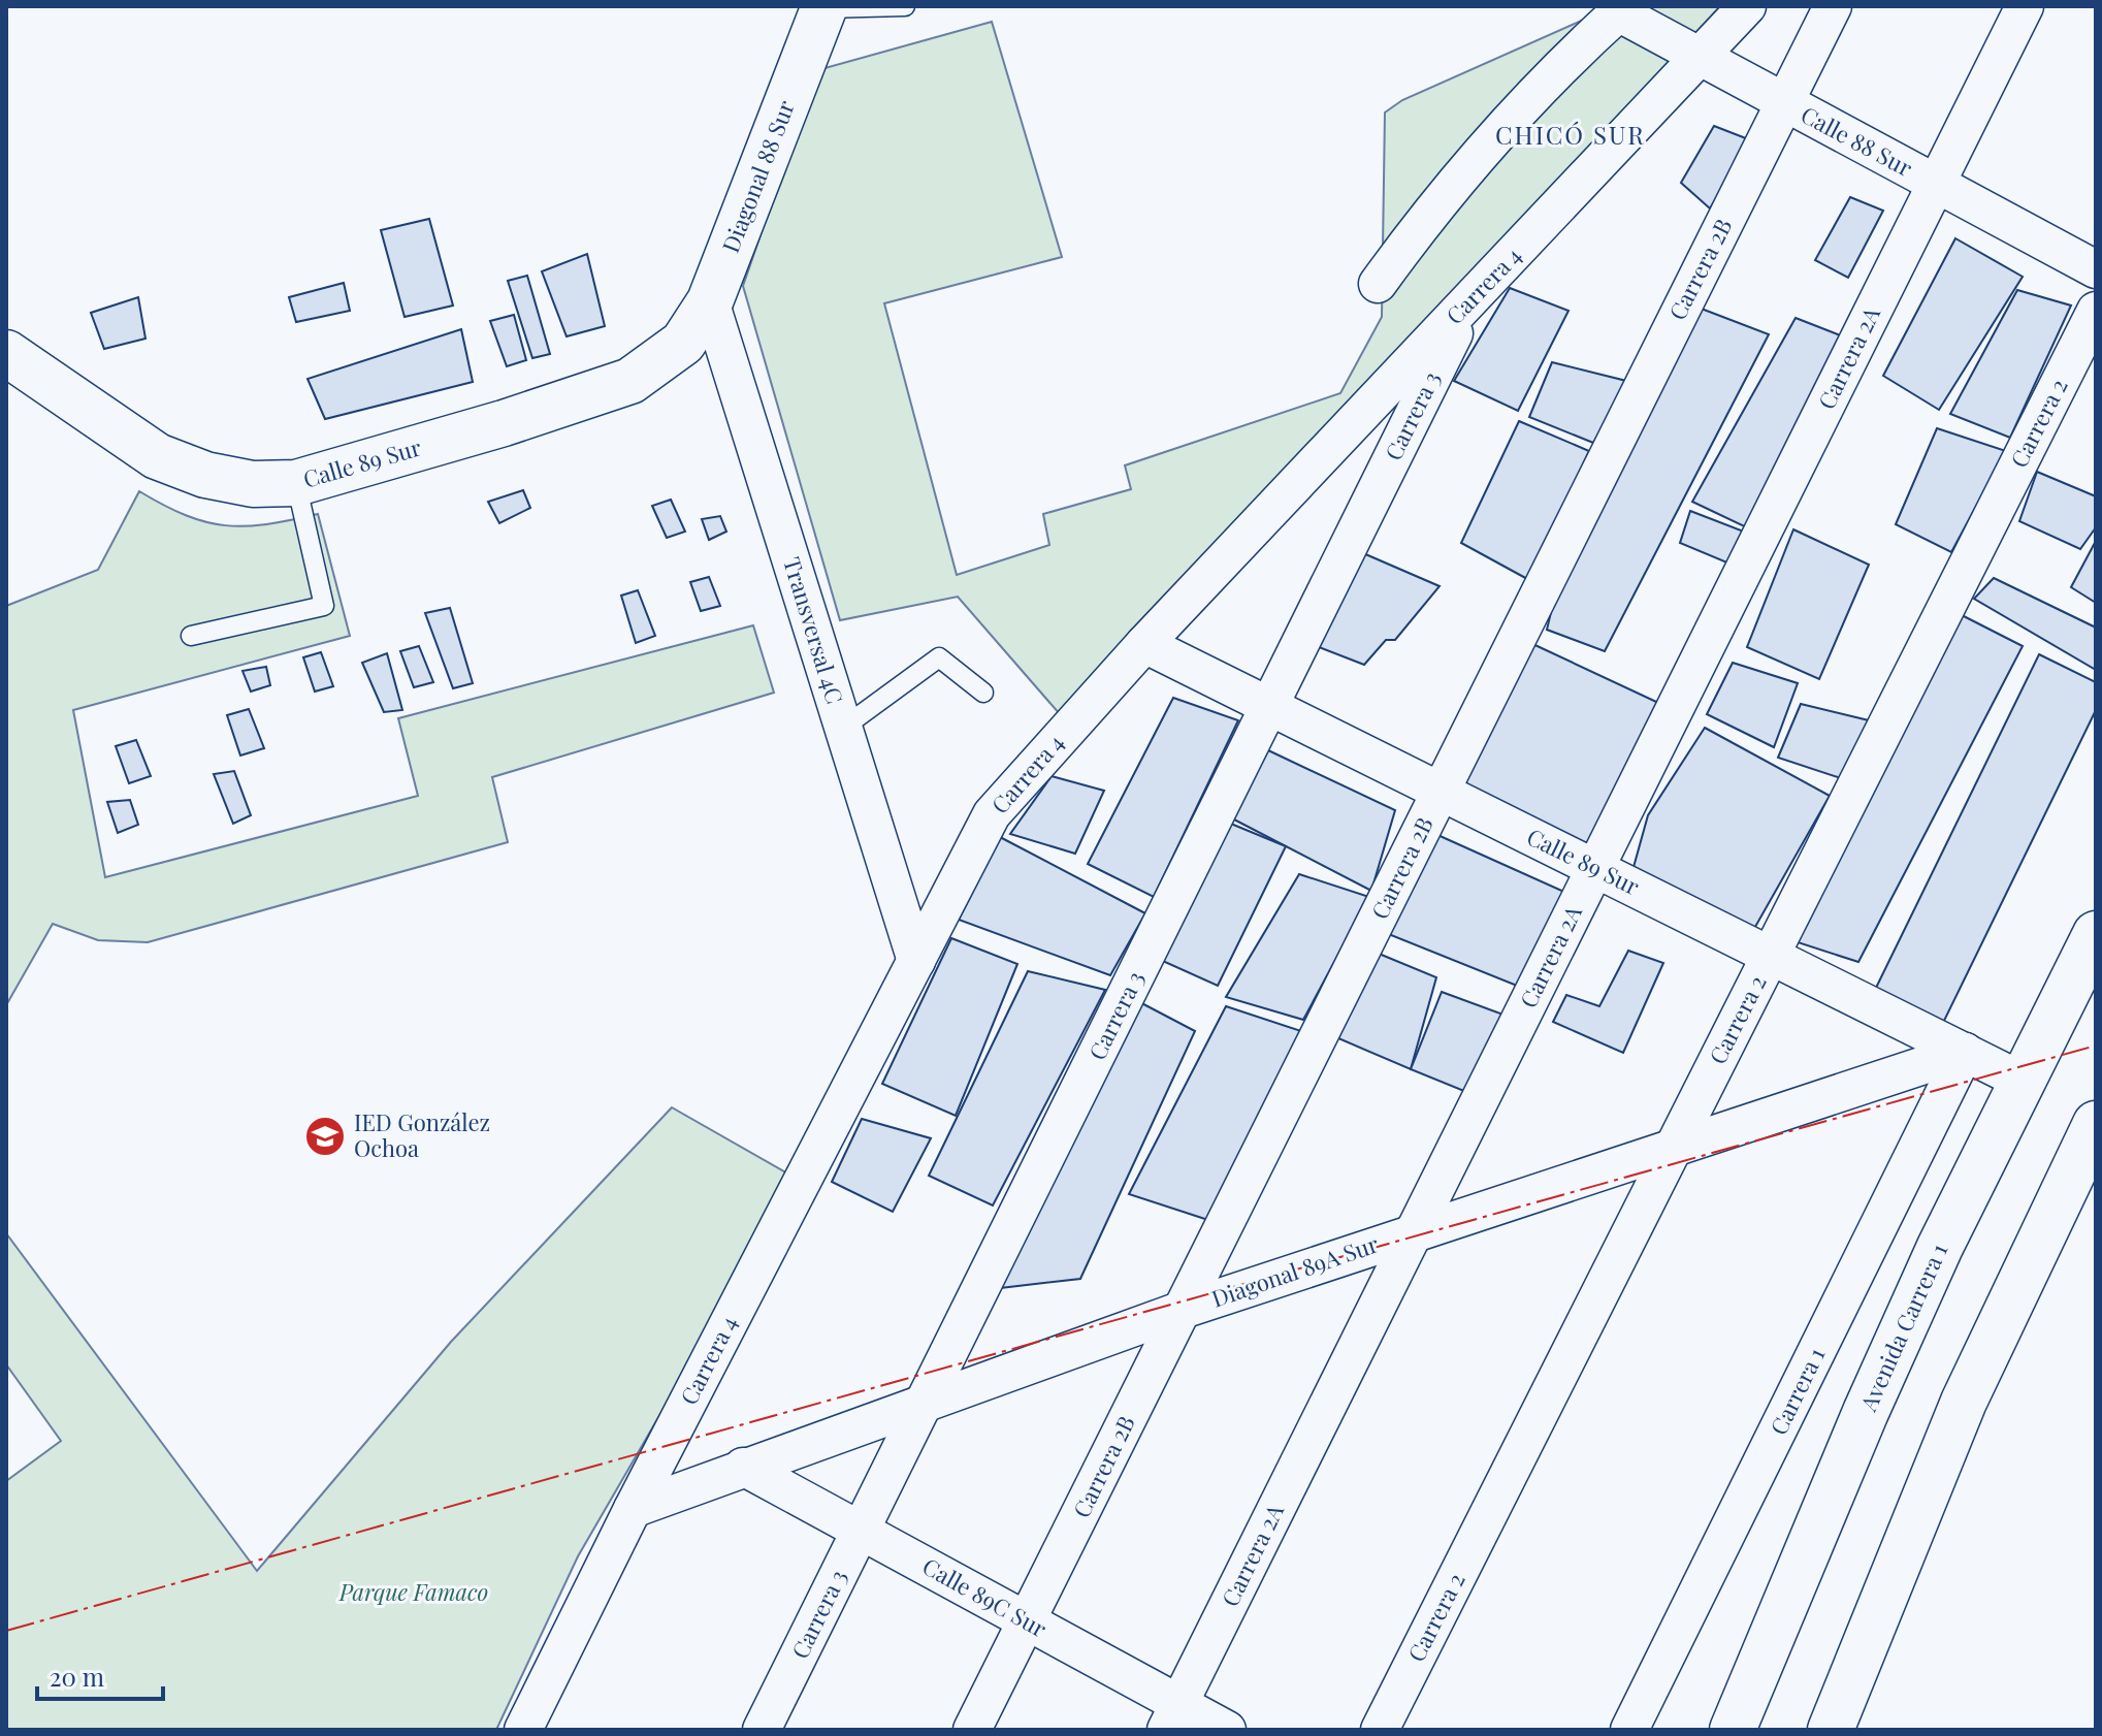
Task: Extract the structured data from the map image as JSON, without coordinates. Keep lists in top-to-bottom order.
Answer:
{
  "streets": {
    "main road": ["Diagonal 88 Sur", "Calle 89 Sur", "Avenida Carrera 1"],
    "street": [
      "Calle 88 Sur",
      "Carrera 2B",
      "Carrera 4",
      "Carrera 2A",
      "Carrera 3",
      "Carrera 2",
      "Transversal 4C",
      "Diagonal 89A Sur",
      "Carrera 1",
      "Calle 89C Sur"
    ]
  },
  "crossings": [
    ["Calle 88 Sur", "Carrera 2B"],
    ["Calle 88 Sur", "Carrera 4"],
    ["Calle 88 Sur", "Carrera 2A"],
    ["Diagonal 88 Sur", "Calle 89 Sur"],
    ["Diagonal 88 Sur", "Transversal 4C"],
    ["Carrera 2B", "Calle 89 Sur"],
    ["Carrera 2B", "Diagonal 89A Sur"],
    ["Carrera 2B", "Calle 89C Sur"],
    ["Carrera 4", "Carrera 3"],
    ["Carrera 4", "Calle 89 Sur"],
    ["Carrera 4", "Transversal 4C"],
    ["Carrera 4", "Diagonal 89A Sur"],
    ["Carrera 2A", "Calle 89 Sur"],
    ["Carrera 2A", "Diagonal 89A Sur"],
    ["Carrera 2A", "Calle 89C Sur"],
    ["Carrera 3", "Calle 89 Sur"],
    ["Carrera 3", "Diagonal 89A Sur"],
    ["Carrera 3", "Calle 89C Sur"],
    ["Carrera 2", "Calle 89 Sur"],
    ["Carrera 2", "Diagonal 89A Sur"],
    ["Calle 89 Sur", "Diagonal 89A Sur"],
    ["Calle 89 Sur", "Avenida Carrera 1"],
    ["Calle 89 Sur", "Carrera 1"],
    ["Diagonal 89A Sur", "Carrera 1"],
    ["Diagonal 89A Sur", "Calle 89C Sur"]
  ],
  "districts": ["CHICÓ SUR"],
  "parks": ["Parque Famaco"],
  "places": {
    "school or university": ["IED González Ochoa"]
  },
  "scale_bar": "20 m"
}
